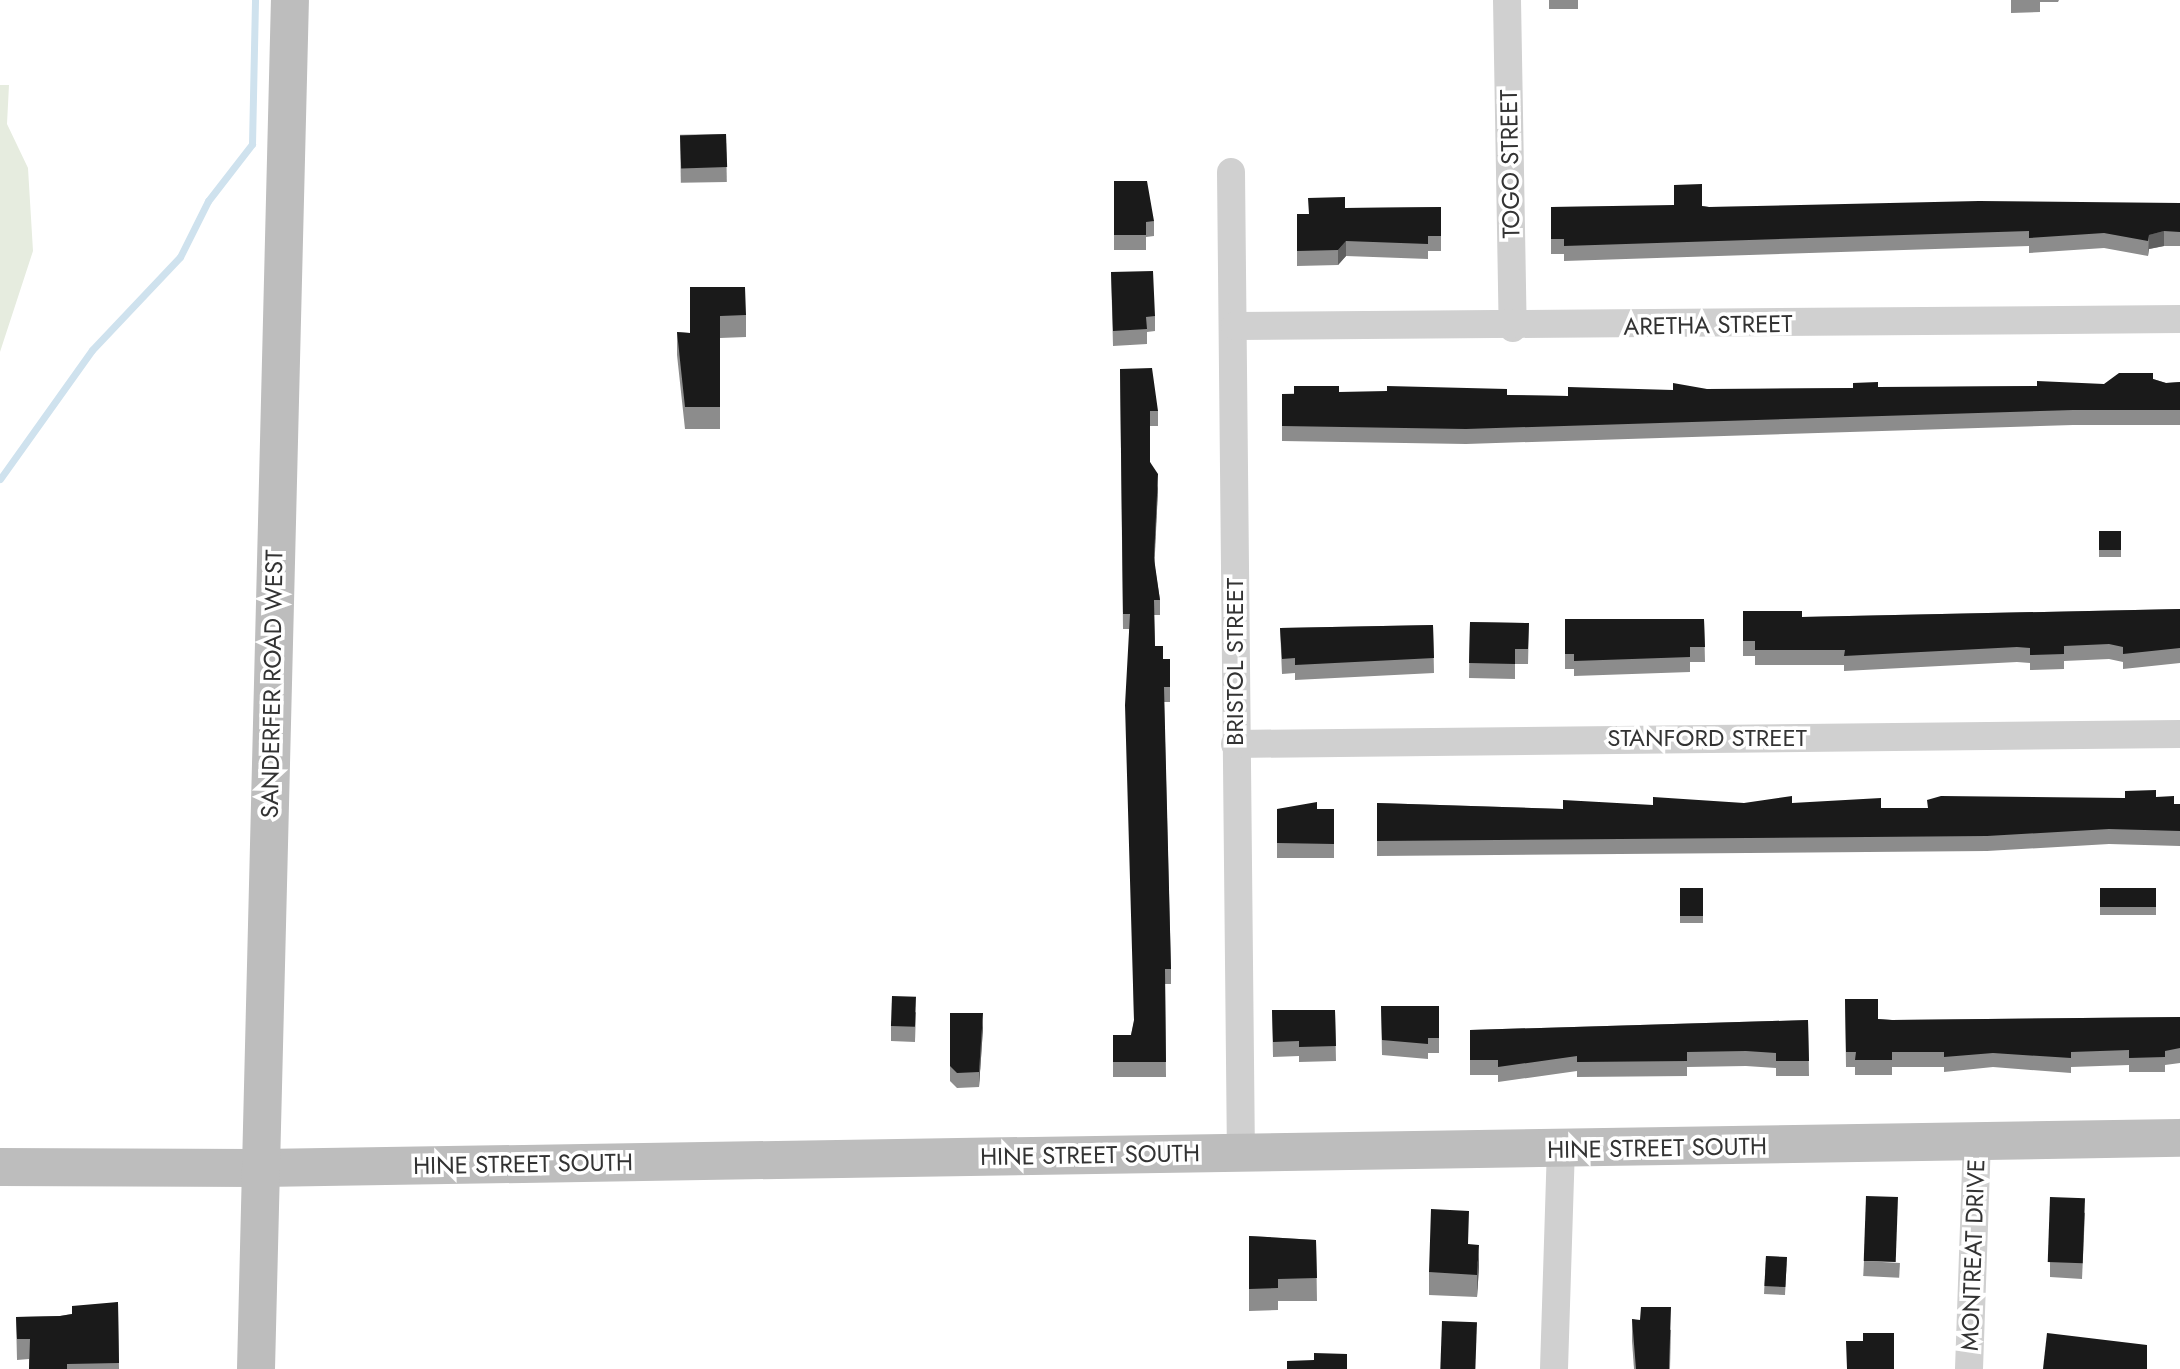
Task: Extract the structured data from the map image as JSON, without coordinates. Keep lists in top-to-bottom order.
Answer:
{
  "streets": {
    "street": [
      "TOGO STREET",
      "ARETHA STREET",
      "BRISTOL STREET",
      "SANDERFER ROAD WEST",
      "STANFORD STREET",
      "HINE STREET SOUTH",
      "MONTREAT DRIVE"
    ]
  },
  "crossings": [
    ["TOGO STREET", "ARETHA STREET"],
    ["ARETHA STREET", "BRISTOL STREET"],
    ["BRISTOL STREET", "STANFORD STREET"],
    ["BRISTOL STREET", "HINE STREET SOUTH"],
    ["SANDERFER ROAD WEST", "HINE STREET SOUTH"],
    ["HINE STREET SOUTH", "MONTREAT DRIVE"]
  ]
}
